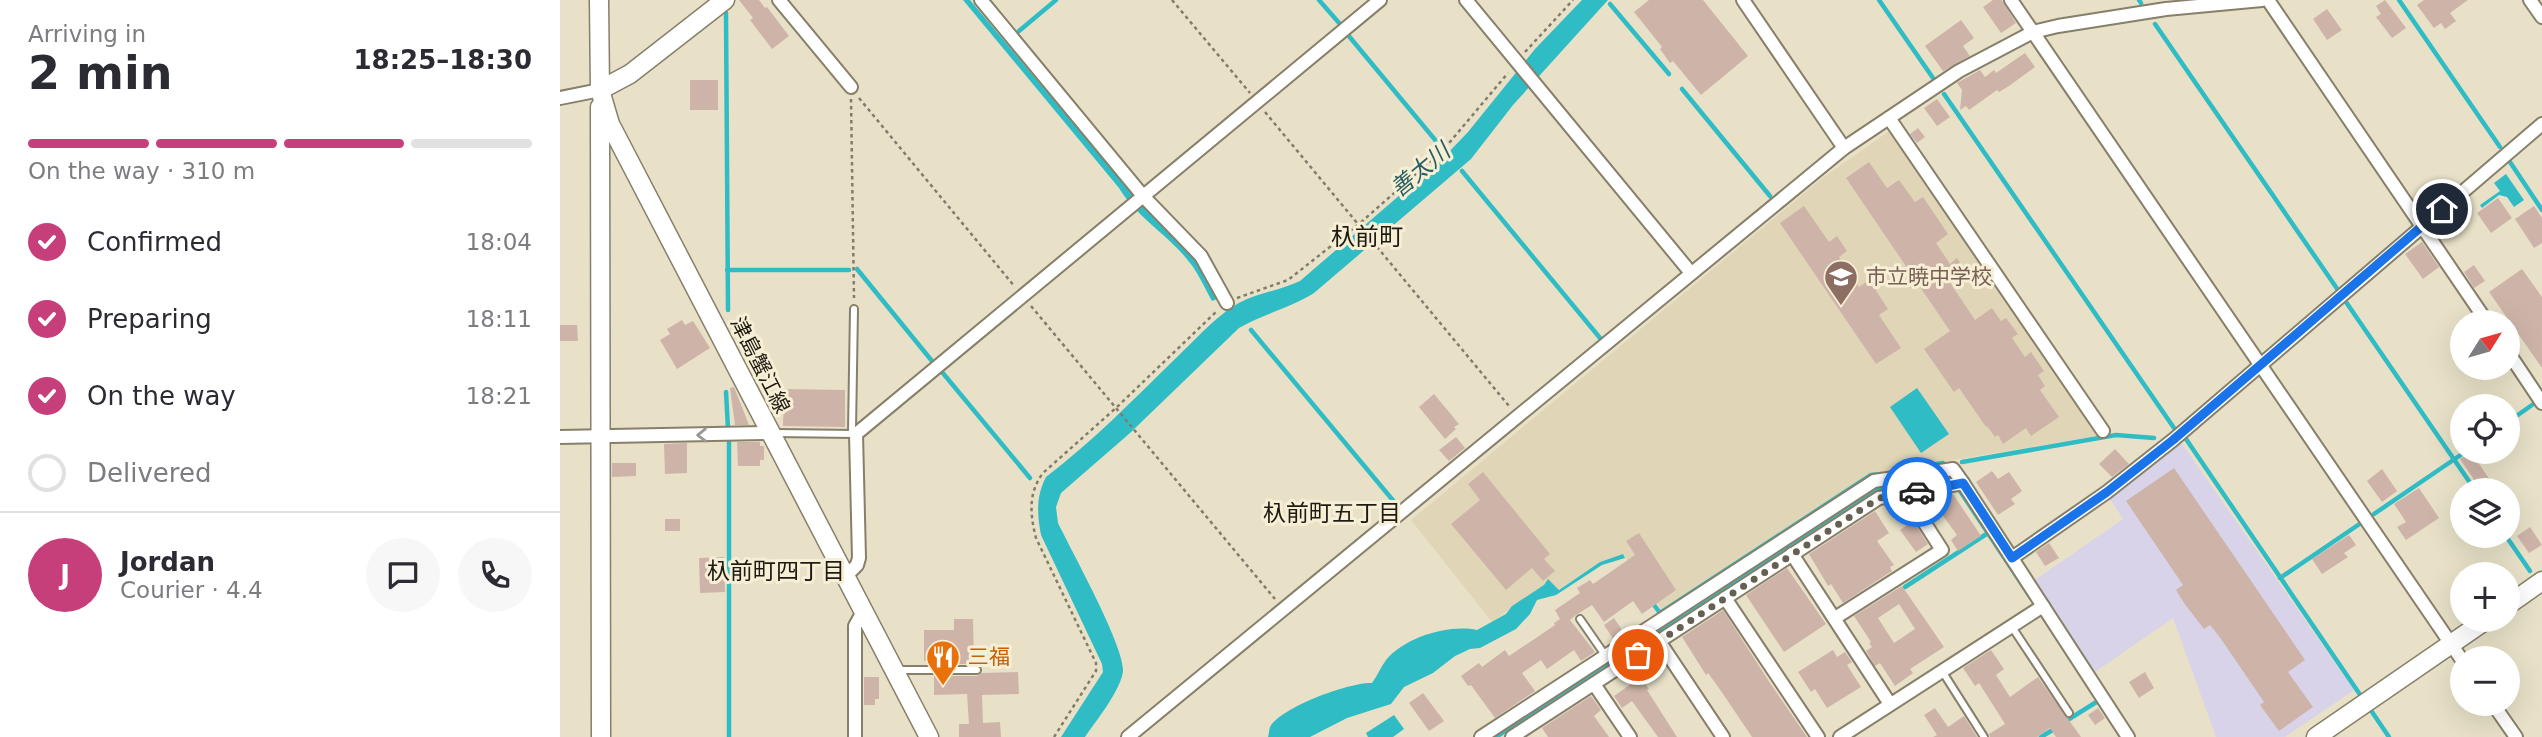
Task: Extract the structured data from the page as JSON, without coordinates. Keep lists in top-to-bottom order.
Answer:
{
  "streets": {
    "street": ["津島蟹江線"]
  },
  "districts": ["杁前町", "杁前町五丁目", "杁前町四丁目"],
  "water": ["善太川"],
  "places": {
    "school or university": ["市立暁中学校"],
    "restaurant": ["三福"]
  },
  "north": "top right",
  "page": {
    "heading": ["2 min", "Arriving in", "18:25–18:30"],
    "panel": ["Jordan", "Courier · 4.4"],
    "bar": "On the way · 310 m",
    "list": [
      ["Confirmed", "18:04"],
      ["Preparing", "18:11"],
      ["On the way", "18:21"],
      "Delivered"
    ],
    "map_buttons": ["+", "−"],
    "round": "J"
  }
}
